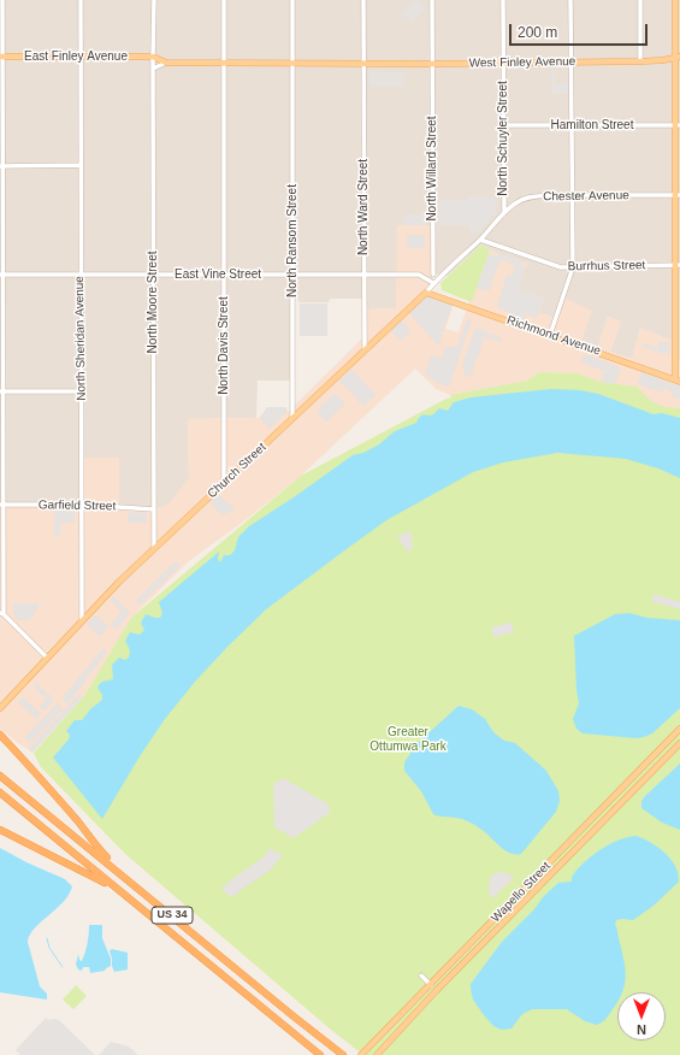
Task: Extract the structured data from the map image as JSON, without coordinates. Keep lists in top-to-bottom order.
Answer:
{
  "streets": {
    "highway": ["US 34"],
    "main road": [
      "East Finley Avenue",
      "West Finley Avenue",
      "Richmond Avenue",
      "Church Street",
      "Wapello Street"
    ],
    "street": [
      "Hamilton Street",
      "North Schuyler Street",
      "North Willard Street",
      "Chester Avenue",
      "North Ward Street",
      "North Ransom Street",
      "Burrhus Street",
      "East Vine Street",
      "North Moore Street",
      "North Sheridan Avenue",
      "North Davis Street",
      "Garfield Street"
    ]
  },
  "crossings": [
    ["East Finley Avenue", "North Moore Street"],
    ["East Finley Avenue", "North Sheridan Avenue"],
    ["West Finley Avenue", "North Schuyler Street"],
    ["West Finley Avenue", "North Willard Street"],
    ["West Finley Avenue", "North Ward Street"],
    ["Hamilton Street", "North Schuyler Street"],
    ["North Schuyler Street", "Chester Avenue"],
    ["Chester Avenue", "Burrhus Street"],
    ["Chester Avenue", "Church Street"],
    ["North Ward Street", "East Vine Street"],
    ["North Ward Street", "Church Street"],
    ["North Ransom Street", "East Vine Street"],
    ["North Ransom Street", "Church Street"],
    ["Burrhus Street", "Church Street"],
    ["East Vine Street", "North Moore Street"],
    ["East Vine Street", "North Sheridan Avenue"],
    ["East Vine Street", "North Davis Street"],
    ["East Vine Street", "Church Street"],
    ["North Moore Street", "Church Street"],
    ["North Moore Street", "Garfield Street"],
    ["Richmond Avenue", "Church Street"],
    ["North Sheridan Avenue", "Church Street"],
    ["North Sheridan Avenue", "Garfield Street"],
    ["North Davis Street", "Church Street"]
  ],
  "parks": ["Greater Ottumwa Park"],
  "scale_bar": "200 m",
  "north": "bottom"
}
